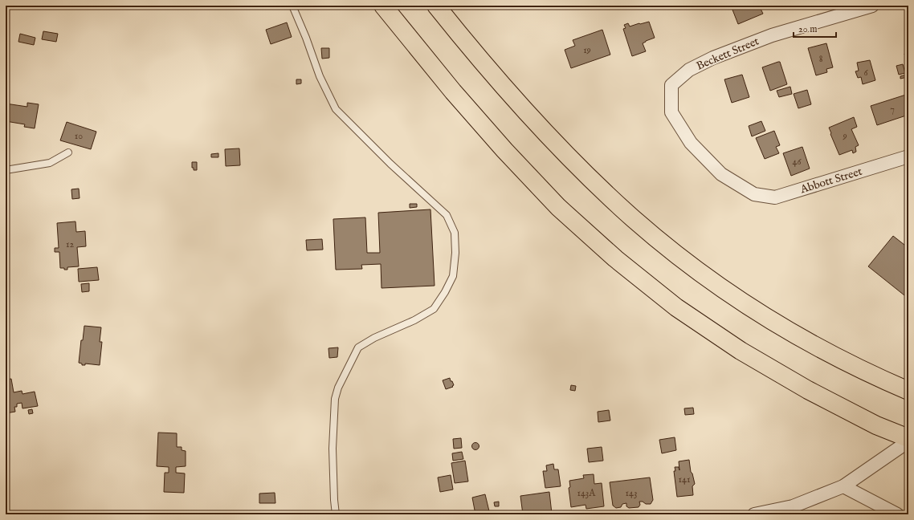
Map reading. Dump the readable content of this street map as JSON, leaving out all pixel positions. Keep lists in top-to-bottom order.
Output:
{
  "streets": {
    "street": ["Beckett Street", "Abbott Street"]
  },
  "crossings": [
    ["Beckett Street", "Abbott Street"]
  ],
  "house_numbers": [
    "19",
    "8",
    "6",
    "7",
    "10",
    "9",
    "46",
    "12",
    "141",
    "143A",
    "143"
  ],
  "scale_bar": "20 m"
}
